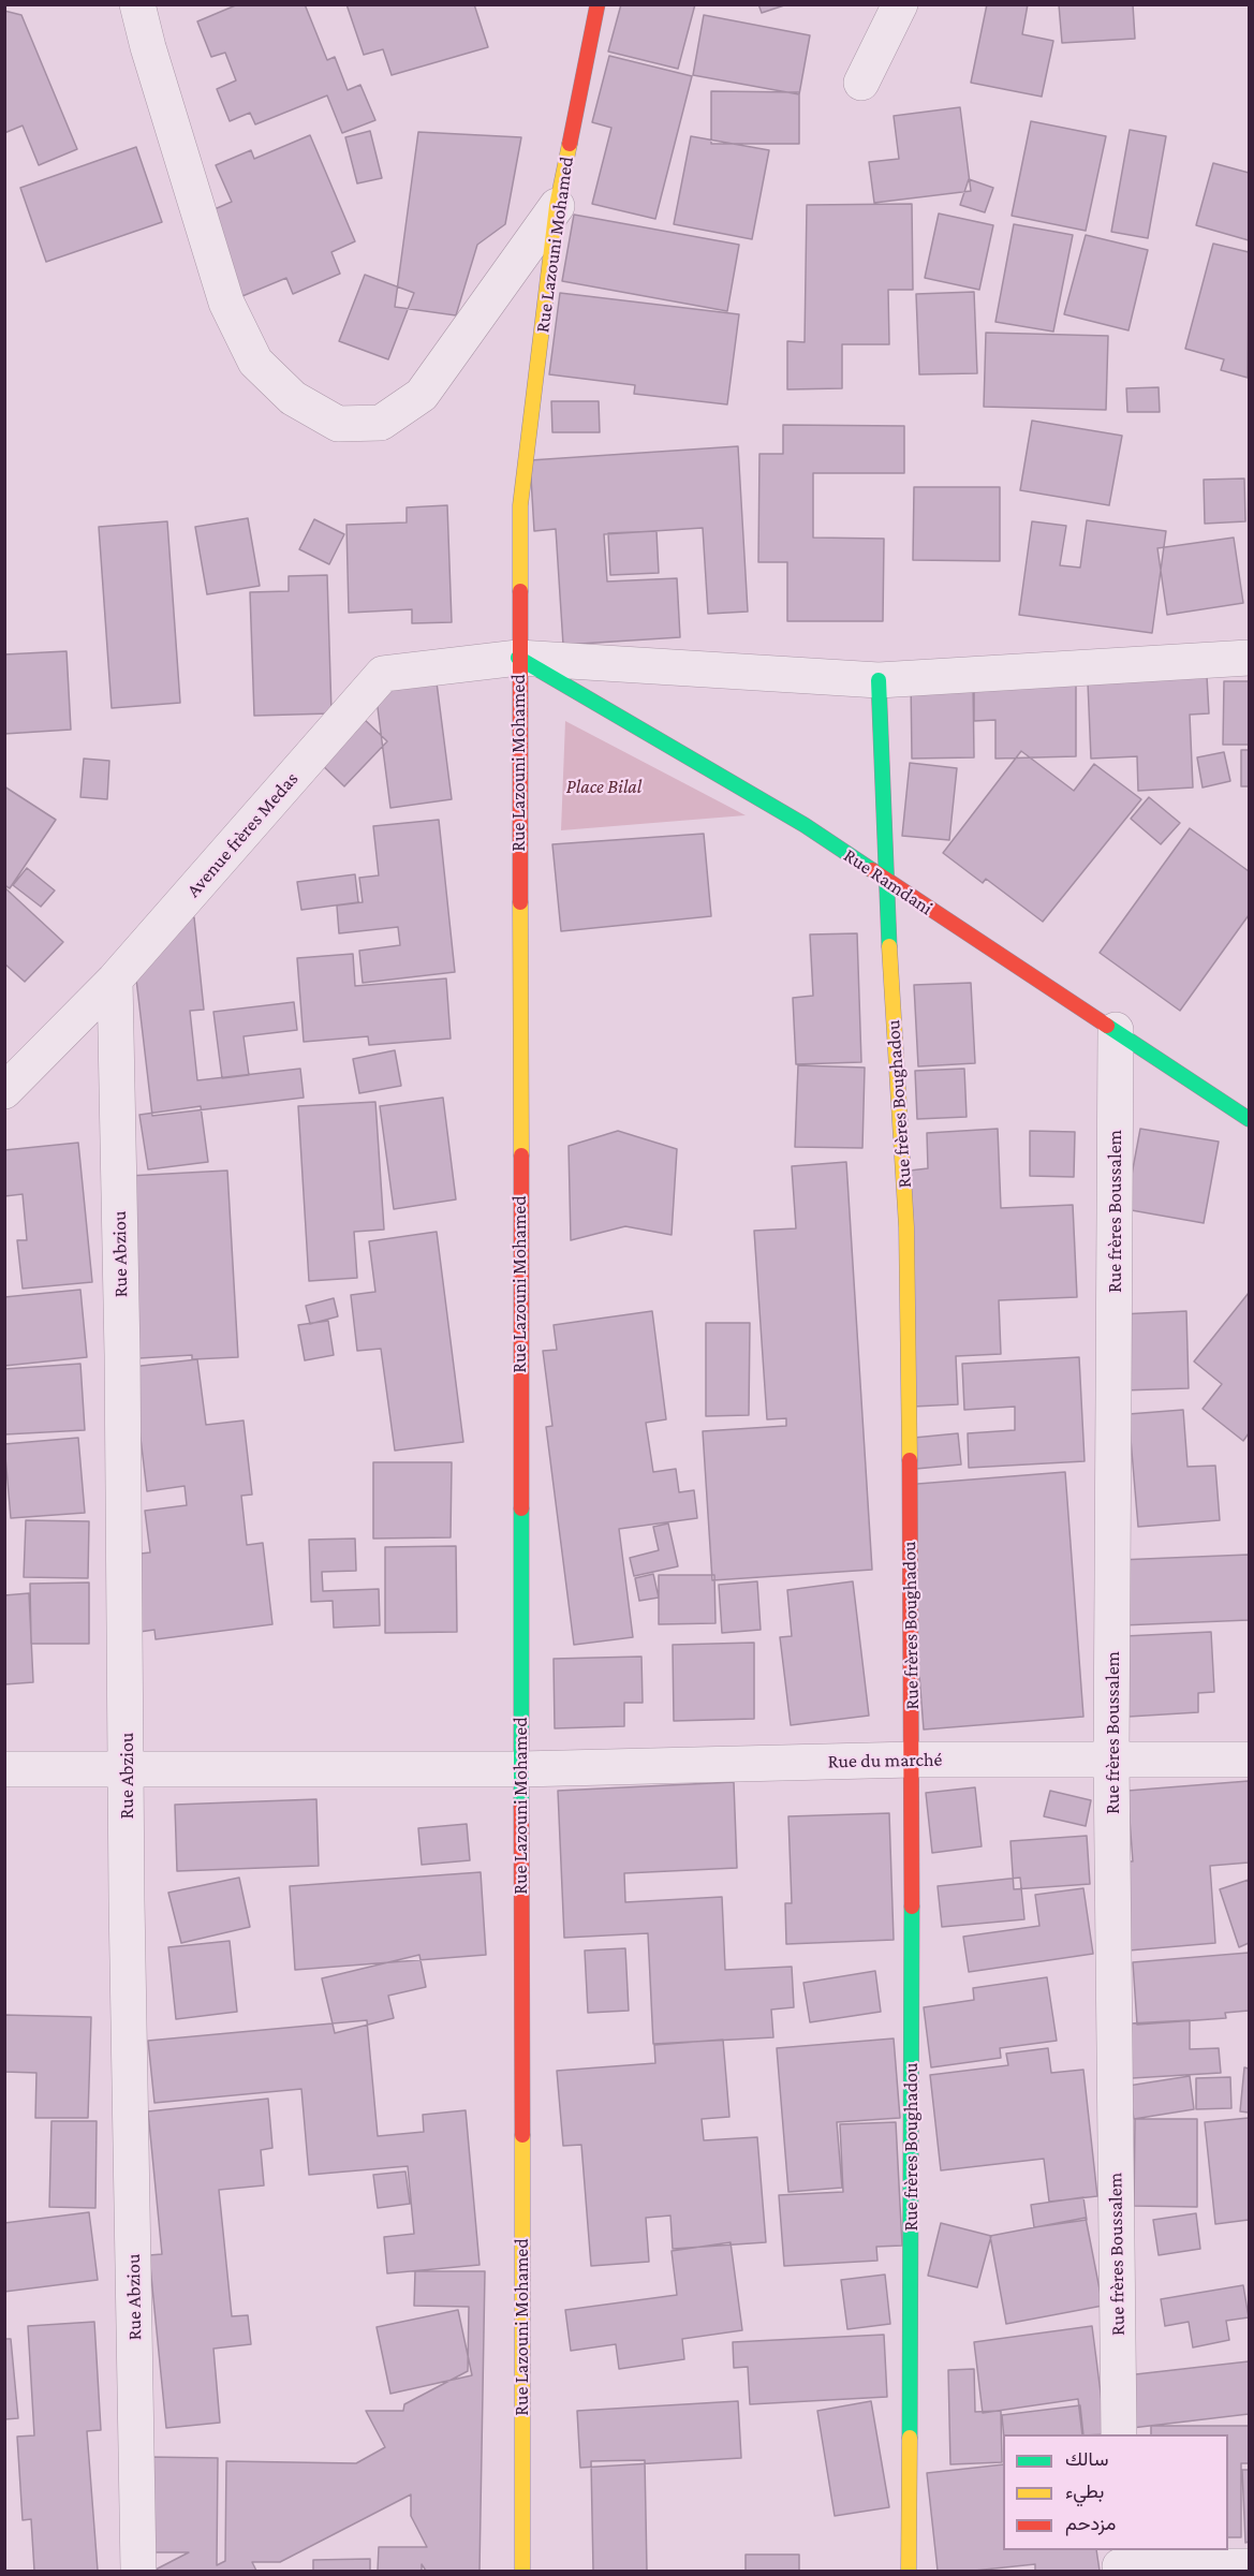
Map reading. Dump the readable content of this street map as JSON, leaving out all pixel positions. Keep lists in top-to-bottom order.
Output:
{
  "streets": {
    "main road": ["Rue Lazouni Mohamed", "Rue Ramdani", "Rue frères Boughadou"],
    "street": [
      "Avenue frères Medas",
      "Rue frères Boussalem",
      "Rue Abziou",
      "Rue du marché"
    ]
  },
  "crossings": [
    ["Rue Lazouni Mohamed", "Avenue frères Medas"],
    ["Rue Lazouni Mohamed", "Rue Ramdani"],
    ["Rue Lazouni Mohamed", "Rue du marché"],
    ["Avenue frères Medas", "Rue Ramdani"],
    ["Avenue frères Medas", "Rue frères Boughadou"],
    ["Avenue frères Medas", "Rue Abziou"],
    ["Rue Ramdani", "Rue frères Boughadou"],
    ["Rue Ramdani", "Rue frères Boussalem"],
    ["Rue frères Boughadou", "Rue du marché"],
    ["Rue frères Boussalem", "Rue du marché"],
    ["Rue Abziou", "Rue du marché"]
  ],
  "parks": ["Place Bilal"],
  "legend": ["سالك", "بطيء", "مزدحم"]
}
